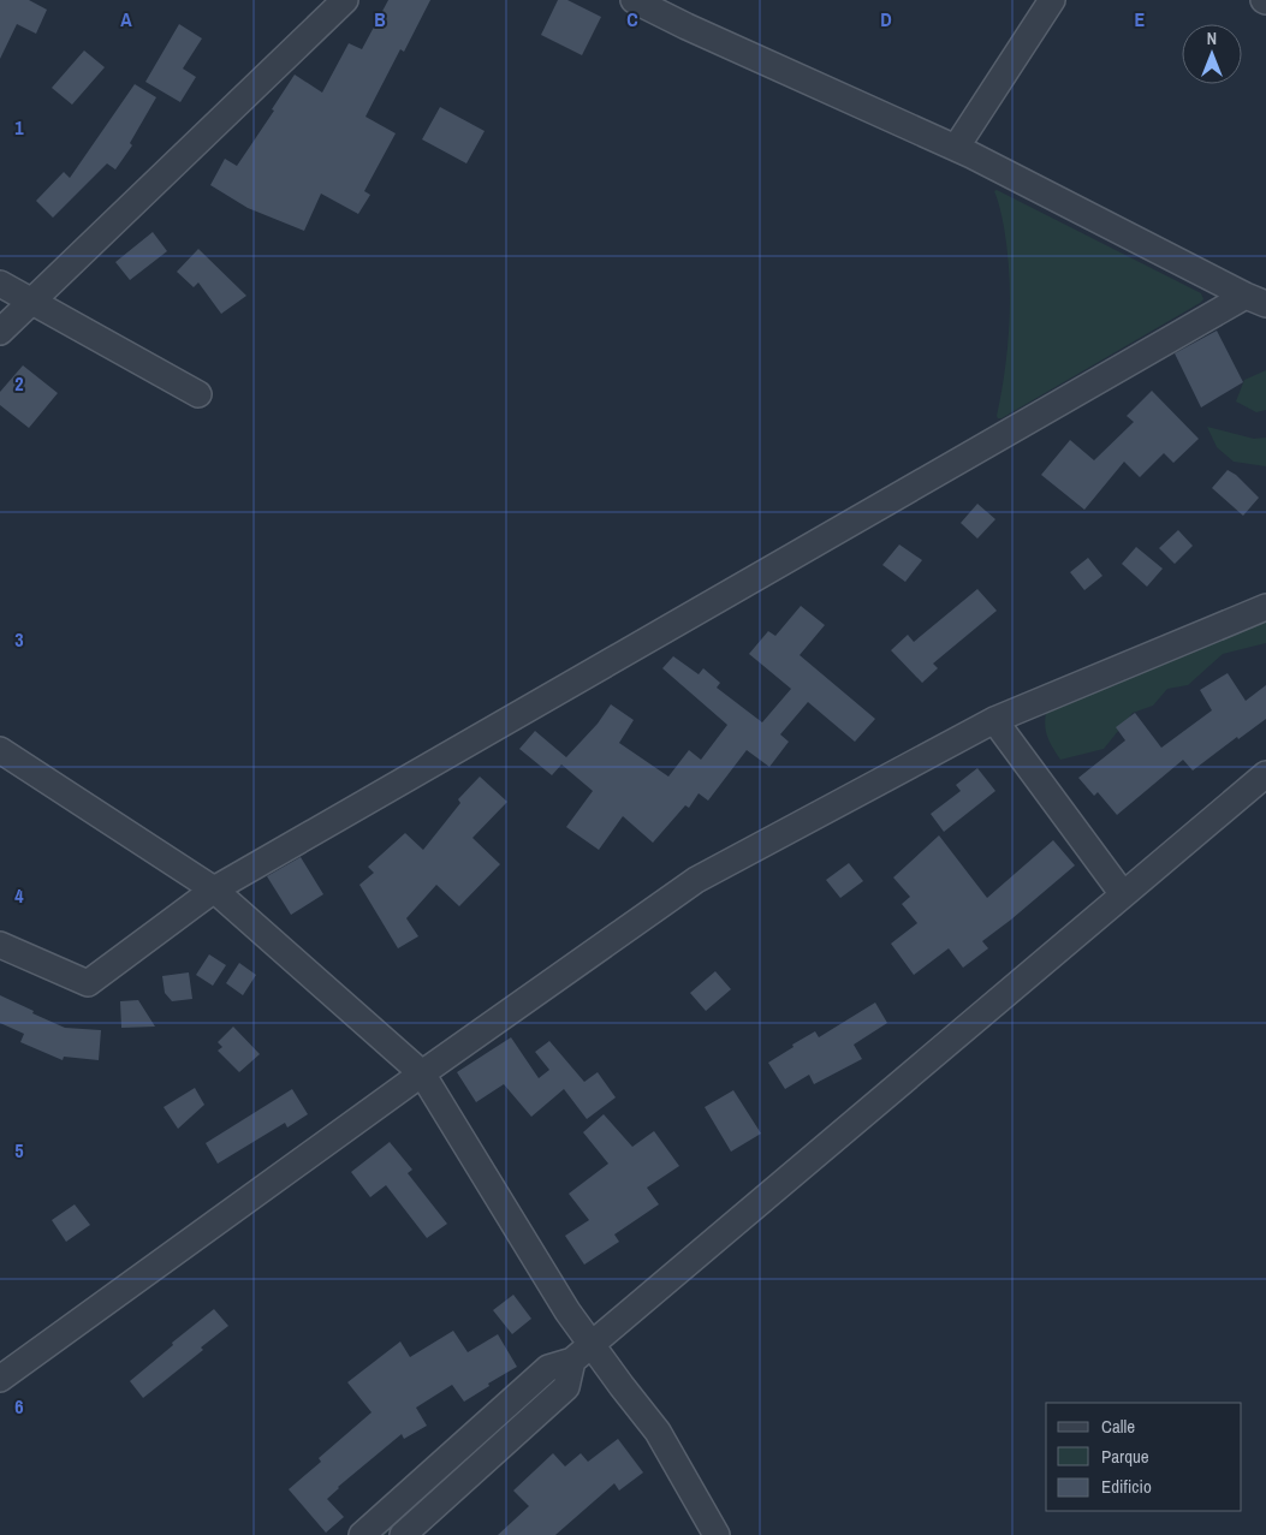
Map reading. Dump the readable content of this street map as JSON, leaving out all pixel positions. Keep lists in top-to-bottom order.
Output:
{
  "legend": ["Calle", "Parque", "Edificio"],
  "north": "top",
  "grid": {
    "columns": [
      "A",
      "B",
      "C",
      "D",
      "E"
    ],
    "rows": [
      "1",
      "2",
      "3",
      "4",
      "5",
      "6"
    ]
  }
}
